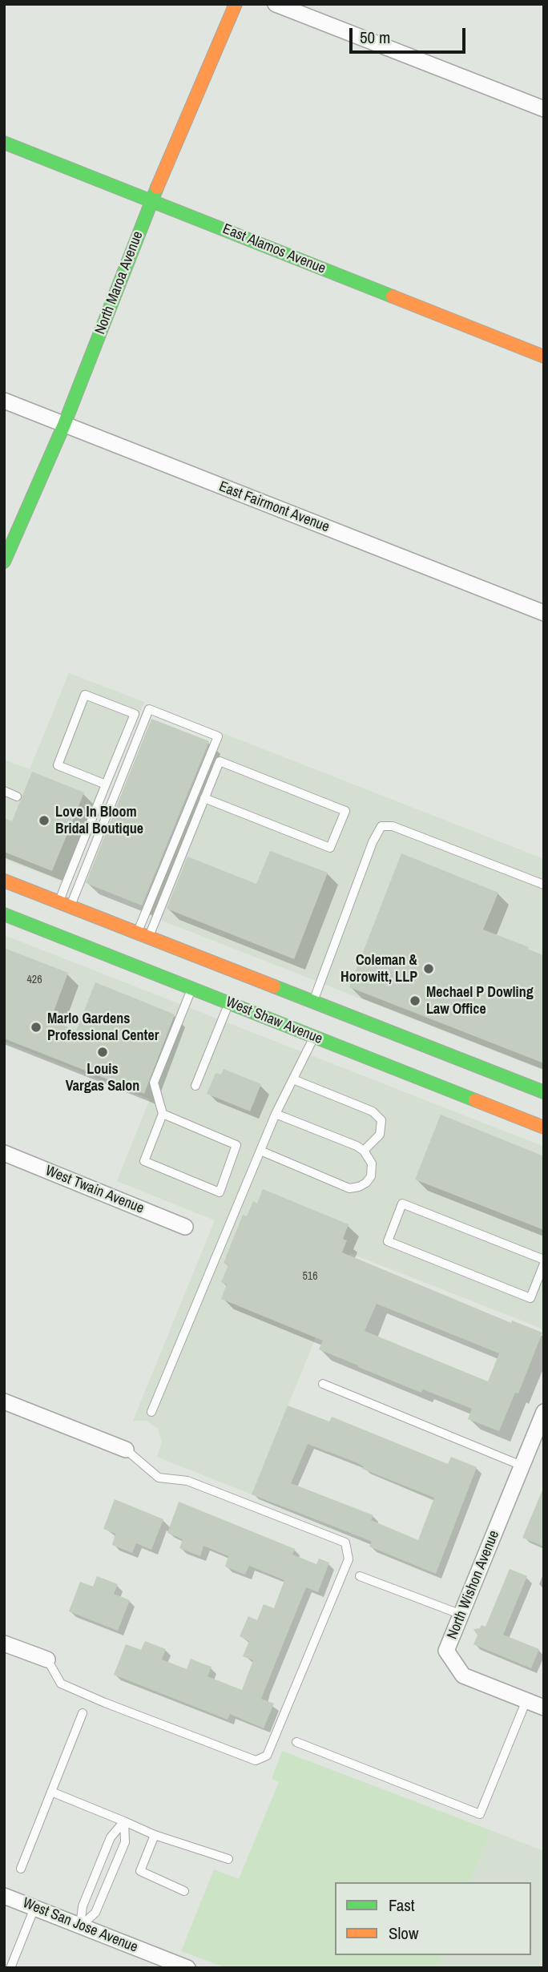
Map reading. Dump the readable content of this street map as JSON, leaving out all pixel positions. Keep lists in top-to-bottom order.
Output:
{
  "streets": {
    "main road": ["East Alamos Avenue", "North Maroa Avenue", "West Shaw Avenue"],
    "street": [
      "East Fairmont Avenue",
      "West Twain Avenue",
      "North Wishon Avenue",
      "West San Jose Avenue"
    ]
  },
  "crossings": [
    ["East Alamos Avenue", "North Maroa Avenue"],
    ["North Maroa Avenue", "East Fairmont Avenue"]
  ],
  "places": [
    "Love In Bloom Bridal Boutique",
    "Coleman & Horowitt, LLP",
    "Mechael P Dowling Law Office",
    "Marlo Gardens Professional Center",
    "Louis Vargas Salon"
  ],
  "house_numbers": ["426", "516"],
  "legend": ["Fast", "Slow"],
  "scale_bar": "50 m"
}
